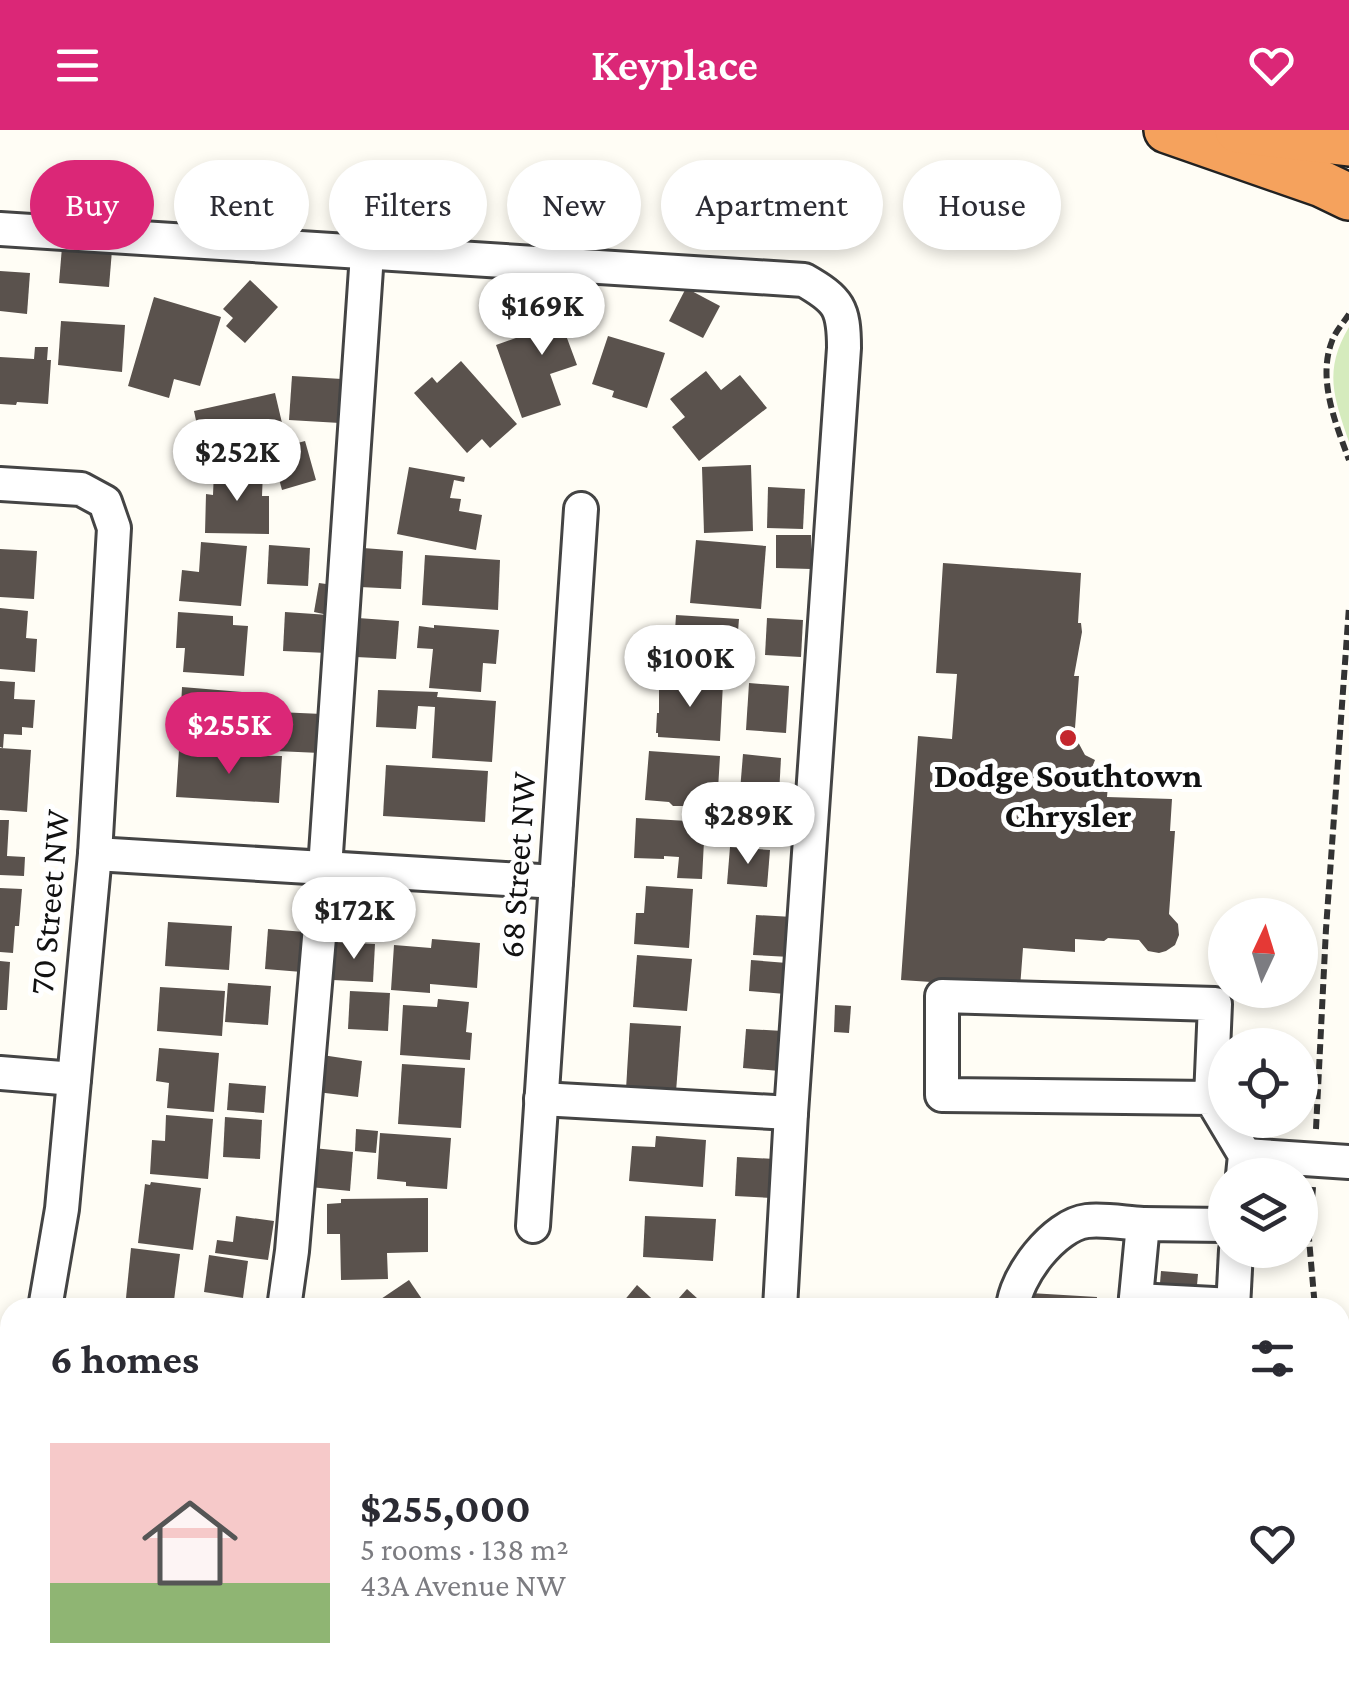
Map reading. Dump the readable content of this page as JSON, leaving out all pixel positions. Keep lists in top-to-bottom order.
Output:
{
  "streets": {
    "street": ["68 Street NW", "70 Street NW"]
  },
  "places": ["Dodge Southtown Chrysler"],
  "north": "top",
  "page": {
    "header": "Keyplace",
    "chip": [
      "Buy",
      "Rent",
      "Filters",
      "New",
      "Apartment",
      "House"
    ],
    "price": [
      "$169K",
      "$252K",
      "$100K",
      "$255K",
      "$289K",
      "$172K"
    ],
    "heading": "6 homes",
    "list": [
      {
        "name": "$255,000",
        "note": "5 rooms · 138 m² · 43A Avenue NW"
      }
    ]
  }
}
